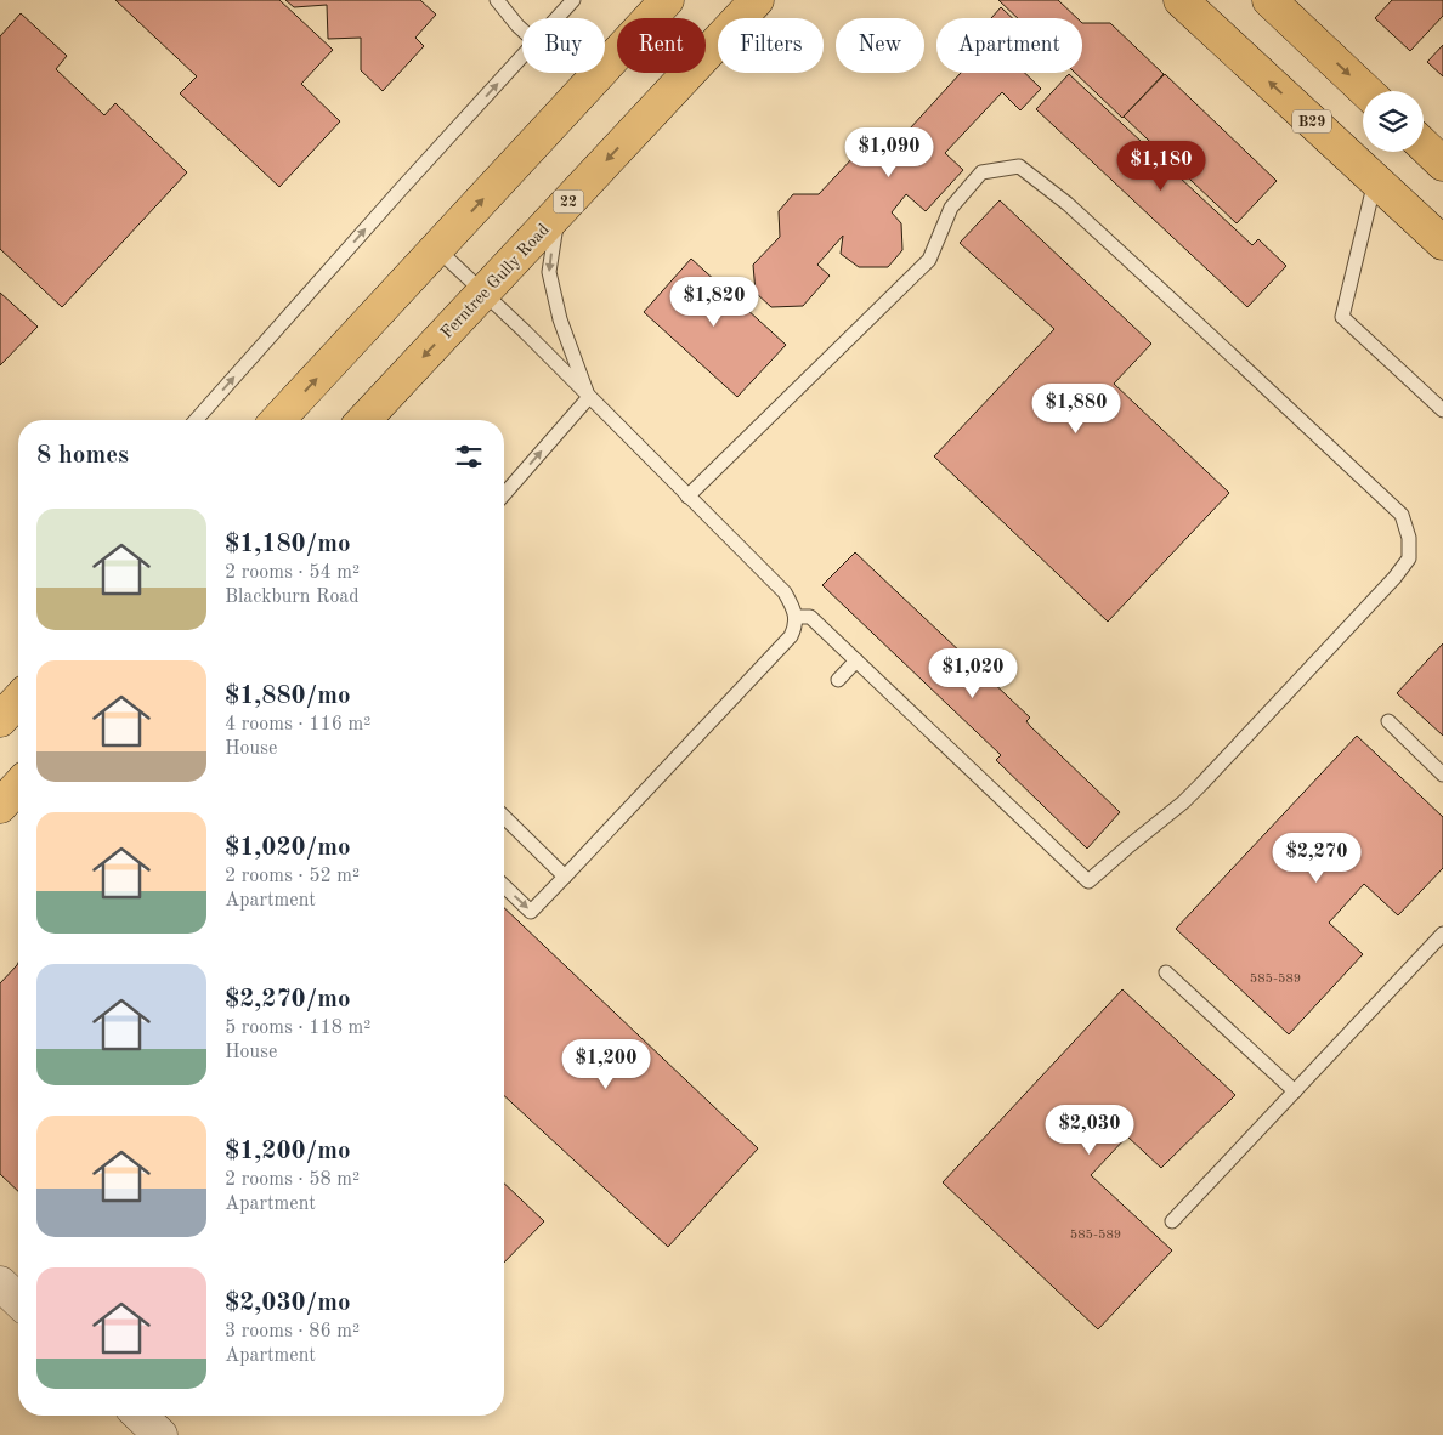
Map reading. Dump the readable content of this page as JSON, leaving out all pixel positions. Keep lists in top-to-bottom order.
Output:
{
  "streets": {
    "main road": ["B29", "22", "Ferntree Gully Road"]
  },
  "house_numbers": ["585-589", "585-589"],
  "page": {
    "chip": [
      "Buy",
      "Rent",
      "Filters",
      "New",
      "Apartment"
    ],
    "price": [
      "$1,090",
      "$1,180",
      "$1,820",
      "$1,880",
      "$1,020",
      "$2,270",
      "$1,200",
      "$2,030"
    ],
    "heading": "8 homes",
    "list": [
      {
        "name": "$1,180/mo",
        "note": "2 rooms · 54 m² · Blackburn Road"
      },
      {
        "name": "$1,880/mo",
        "note": "4 rooms · 116 m² · House"
      },
      {
        "name": "$1,020/mo",
        "note": "2 rooms · 52 m² · Apartment"
      },
      {
        "name": "$2,270/mo",
        "note": "5 rooms · 118 m² · House"
      },
      {
        "name": "$1,200/mo",
        "note": "2 rooms · 58 m² · Apartment"
      },
      {
        "name": "$2,030/mo",
        "note": "3 rooms · 86 m² · Apartment"
      }
    ]
  }
}
